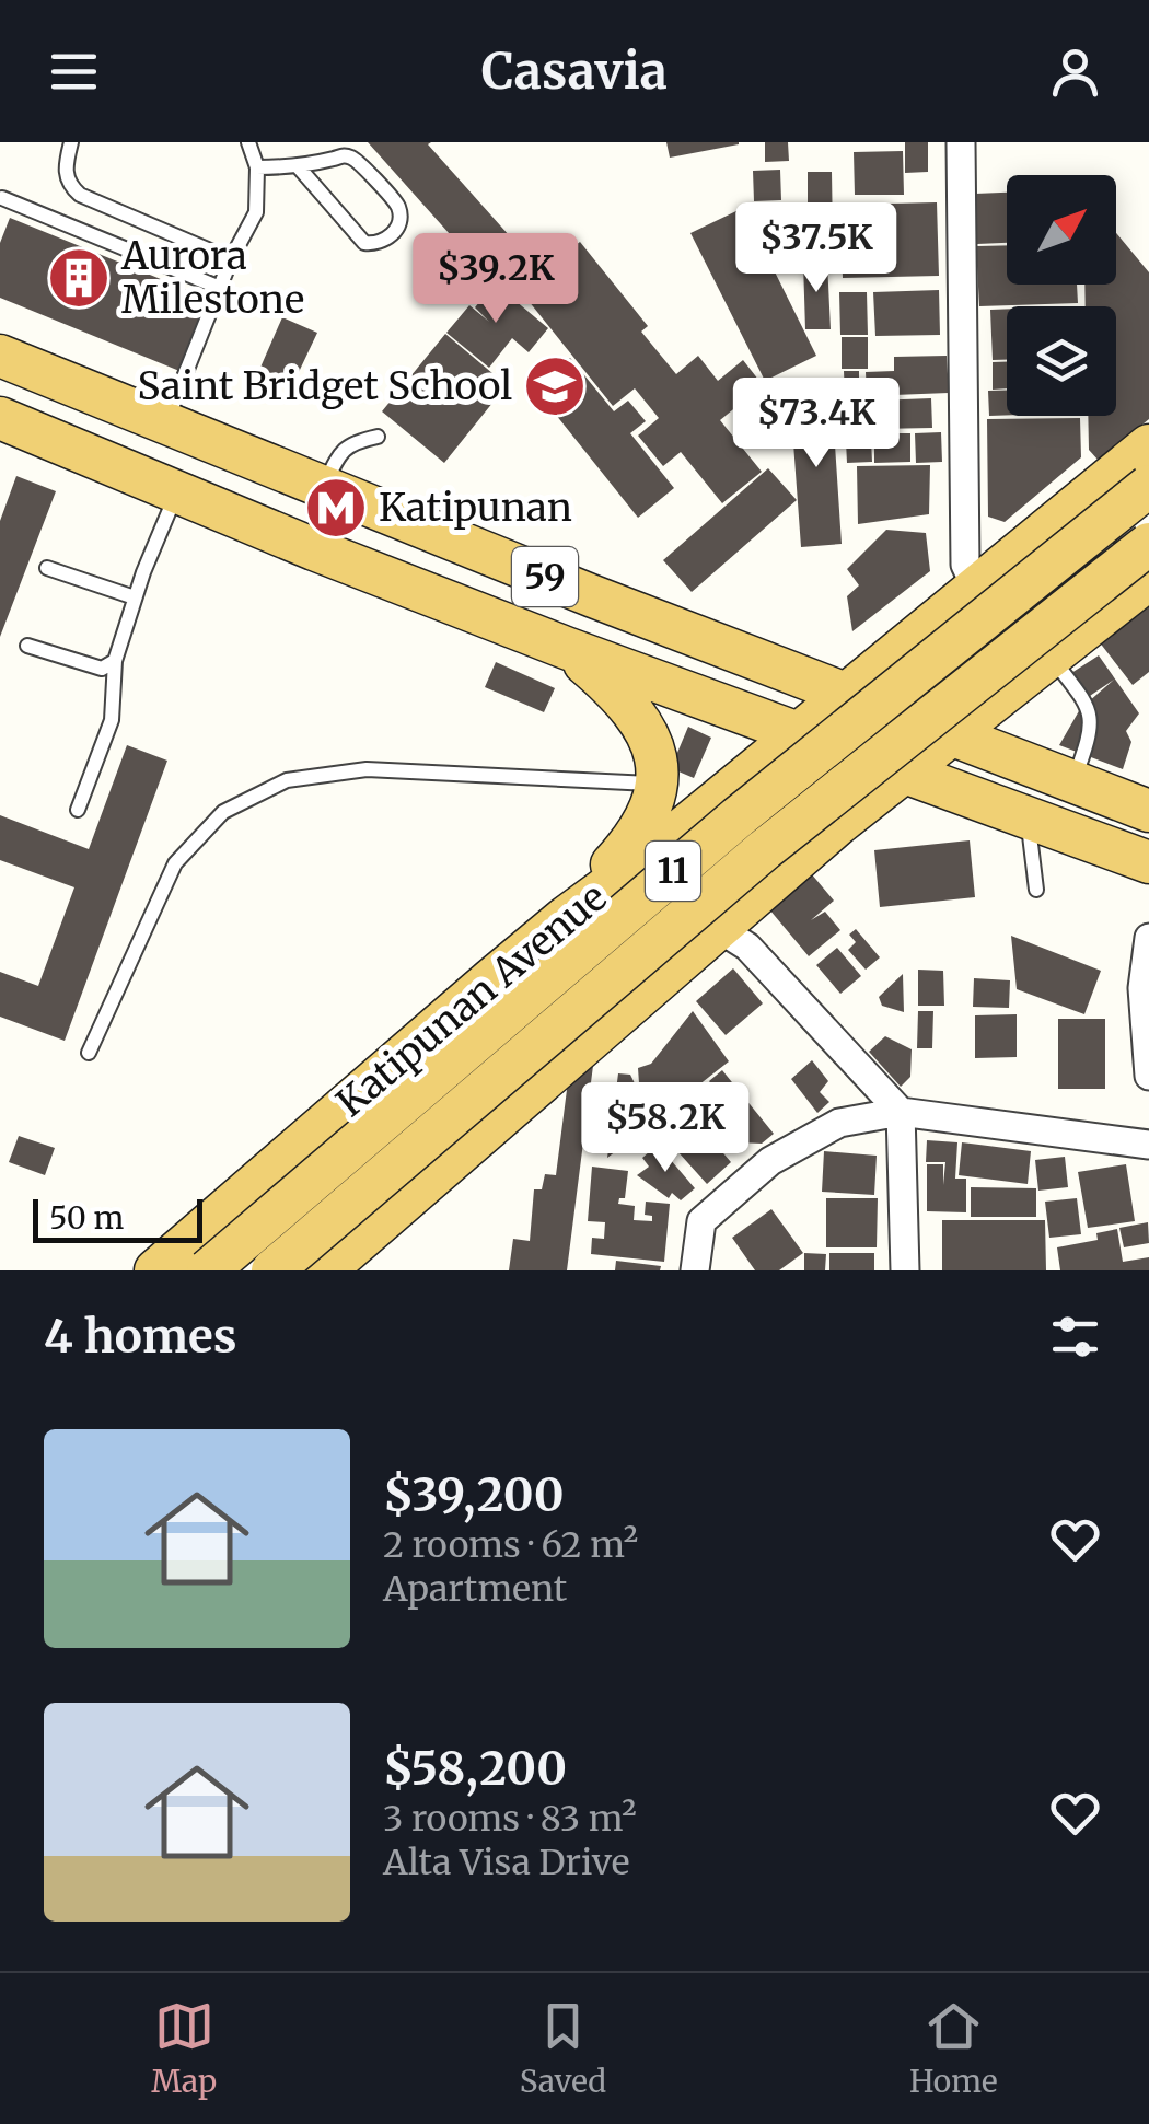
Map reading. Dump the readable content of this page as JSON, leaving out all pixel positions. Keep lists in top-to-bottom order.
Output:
{
  "streets": {
    "main road": ["59", "11", "Katipunan Avenue"]
  },
  "crossings": [
    ["59", "11"],
    ["59", "Katipunan Avenue"]
  ],
  "places": {
    "building": ["Aurora Milestone"],
    "school or university": ["Saint Bridget School"],
    "metro station": ["Katipunan"]
  },
  "scale_bar": "50 m",
  "north": "top right",
  "page": {
    "header": "Casavia",
    "price": [
      "$37.5K",
      "$39.2K",
      "$73.4K",
      "$58.2K"
    ],
    "scale": "50 m",
    "heading": "4 homes",
    "list": [
      {
        "name": "$39,200",
        "note": "2 rooms · 62 m² · Apartment"
      },
      {
        "name": "$58,200",
        "note": "3 rooms · 83 m² · Alta Visa Drive"
      }
    ],
    "tabs": ["Map", "Saved", "Home"]
  }
}
